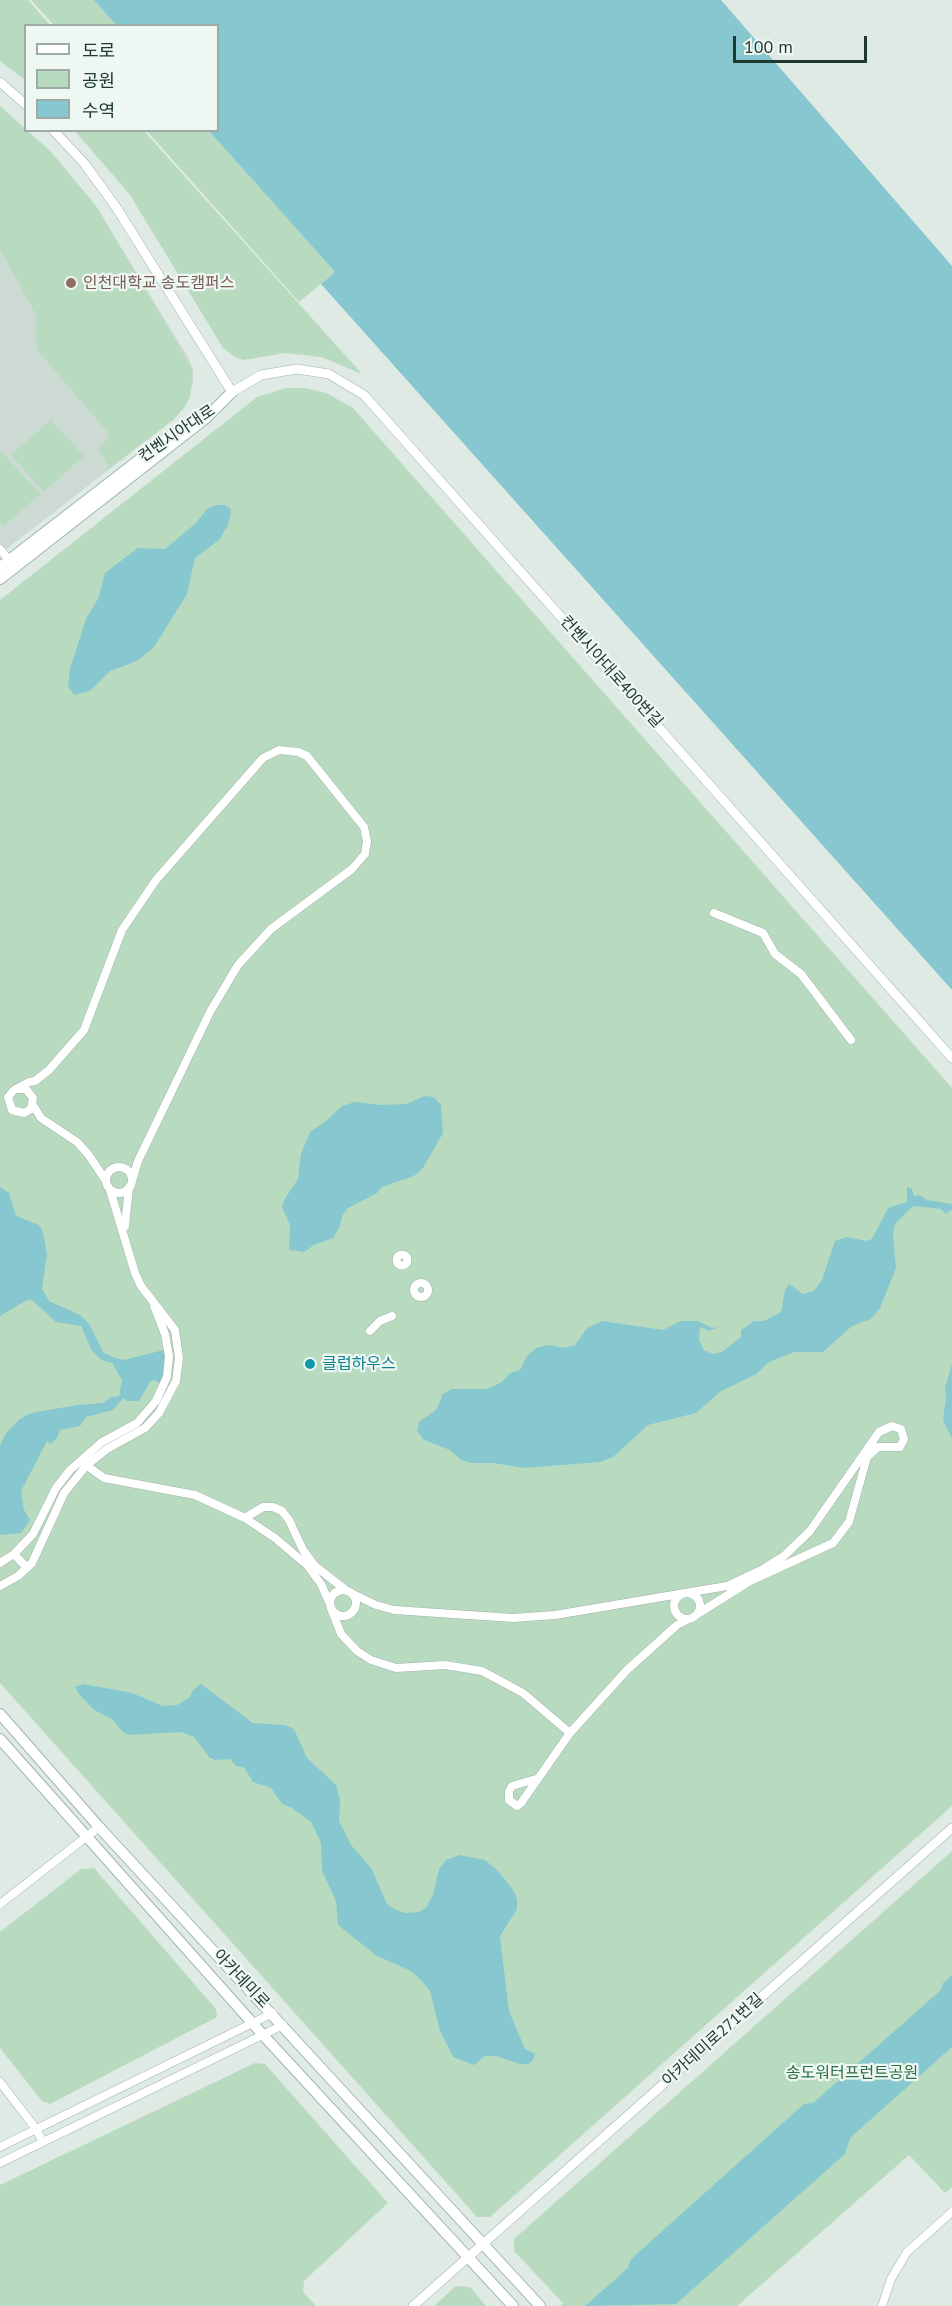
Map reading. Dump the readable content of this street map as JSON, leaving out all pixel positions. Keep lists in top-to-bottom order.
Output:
{
  "streets": {
    "main road": ["컨벤시아대로", "아카데미로"],
    "street": ["컨벤시아대로400번길", "아카데미로271번길"]
  },
  "crossings": [
    ["아카데미로", "아카데미로271번길"]
  ],
  "parks": ["송도워터프런트공원"],
  "places": ["인천대학교 송도캠퍼스", "클럽하우스"],
  "legend": ["도로", "공원", "수역"],
  "scale_bar": "100 m"
}
